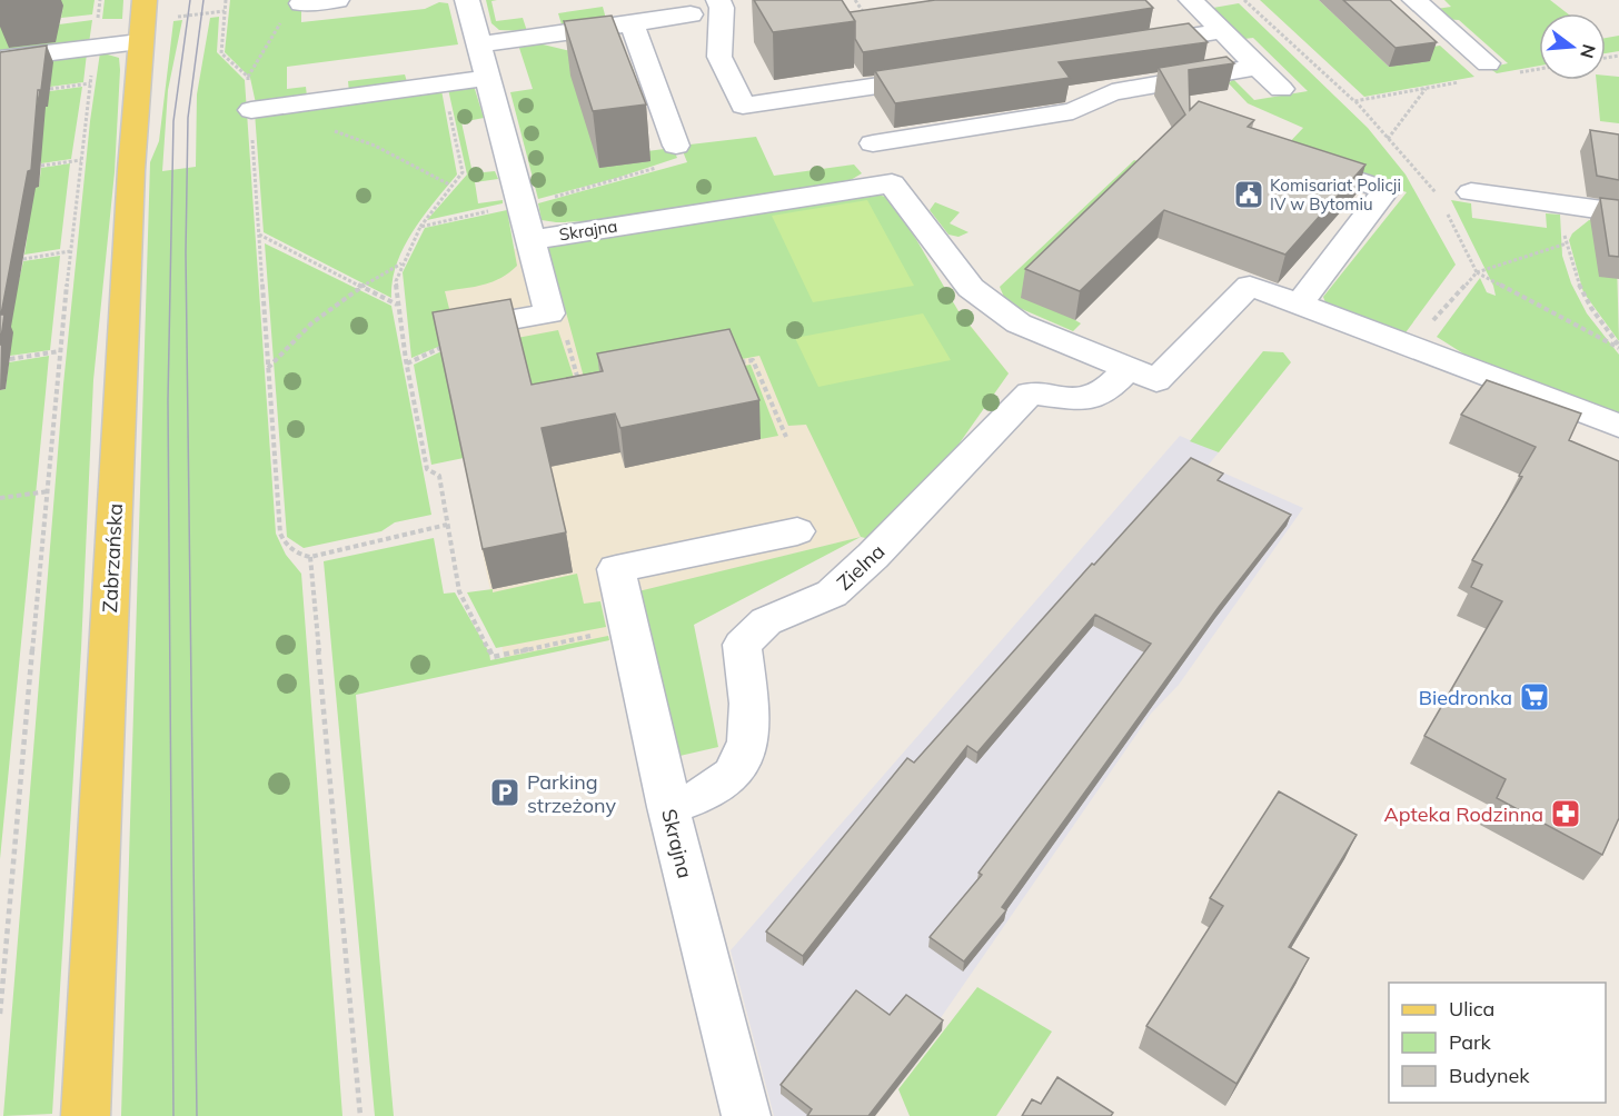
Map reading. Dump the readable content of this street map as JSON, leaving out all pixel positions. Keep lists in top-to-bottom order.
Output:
{
  "streets": {
    "main road": ["Zabrzańska"],
    "street": ["Skrajna", "Zielna"]
  },
  "crossings": [
    ["Skrajna", "Zielna"]
  ],
  "places": {
    "public building": ["Komisariat Policji IV w Bytomiu"],
    "supermarket": ["Biedronka"],
    "parking": ["Parking strzeżony"],
    "pharmacy": ["Apteka Rodzinna"]
  },
  "legend": ["Ulica", "Park", "Budynek"],
  "north": "right"
}
